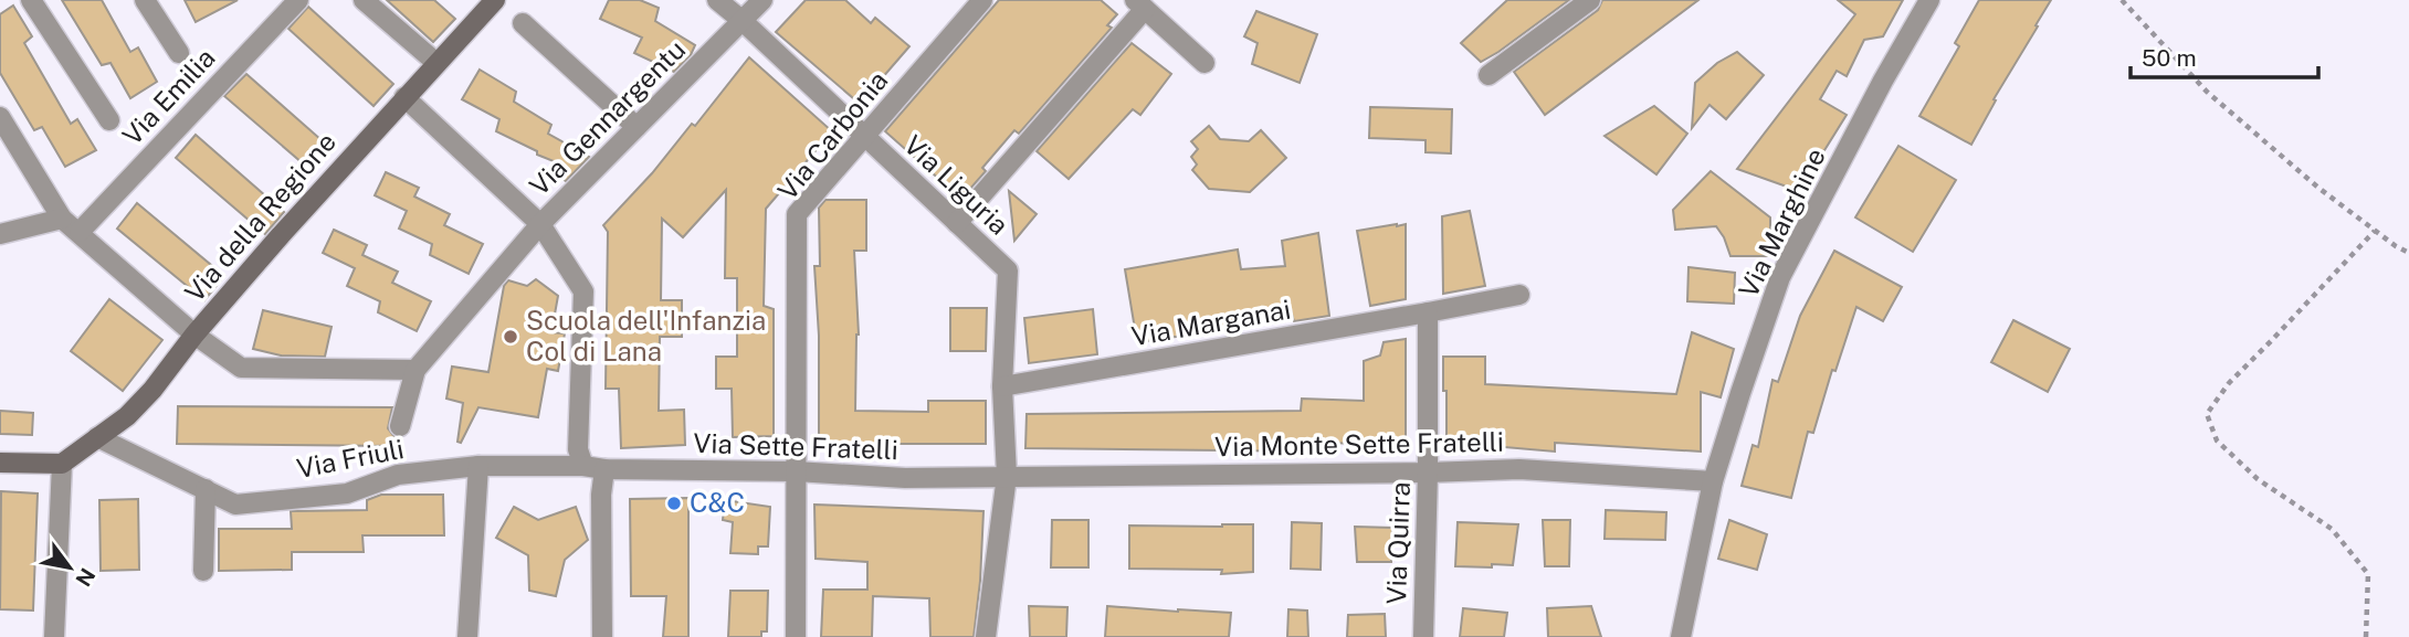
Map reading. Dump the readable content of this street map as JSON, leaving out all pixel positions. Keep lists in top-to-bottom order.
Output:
{
  "streets": {
    "street": [
      "Via Emilia",
      "Via Gennargentu",
      "Via Carbonia",
      "Via Liguria",
      "Via della Regione",
      "Via Marghine",
      "Via Marganai",
      "Via Monte Sette Fratelli",
      "Via Sette Fratelli",
      "Via Friuli",
      "Via Quirra"
    ]
  },
  "crossings": [
    ["Via Gennargentu", "Via Liguria"],
    ["Via Gennargentu", "Via Sette Fratelli"],
    ["Via Gennargentu", "Via Friuli"],
    ["Via Carbonia", "Via Liguria"],
    ["Via Carbonia", "Via Sette Fratelli"],
    ["Via Liguria", "Via Marganai"],
    ["Via Liguria", "Via Monte Sette Fratelli"],
    ["Via Liguria", "Via Sette Fratelli"],
    ["Via della Regione", "Via Friuli"],
    ["Via Marghine", "Via Monte Sette Fratelli"],
    ["Via Marganai", "Via Quirra"],
    ["Via Monte Sette Fratelli", "Via Sette Fratelli"],
    ["Via Monte Sette Fratelli", "Via Quirra"],
    ["Via Sette Fratelli", "Via Friuli"]
  ],
  "places": ["Scuola dell'Infanzia Col di Lana", "C&C"],
  "scale_bar": "50 m",
  "north": "bottom right"
}
